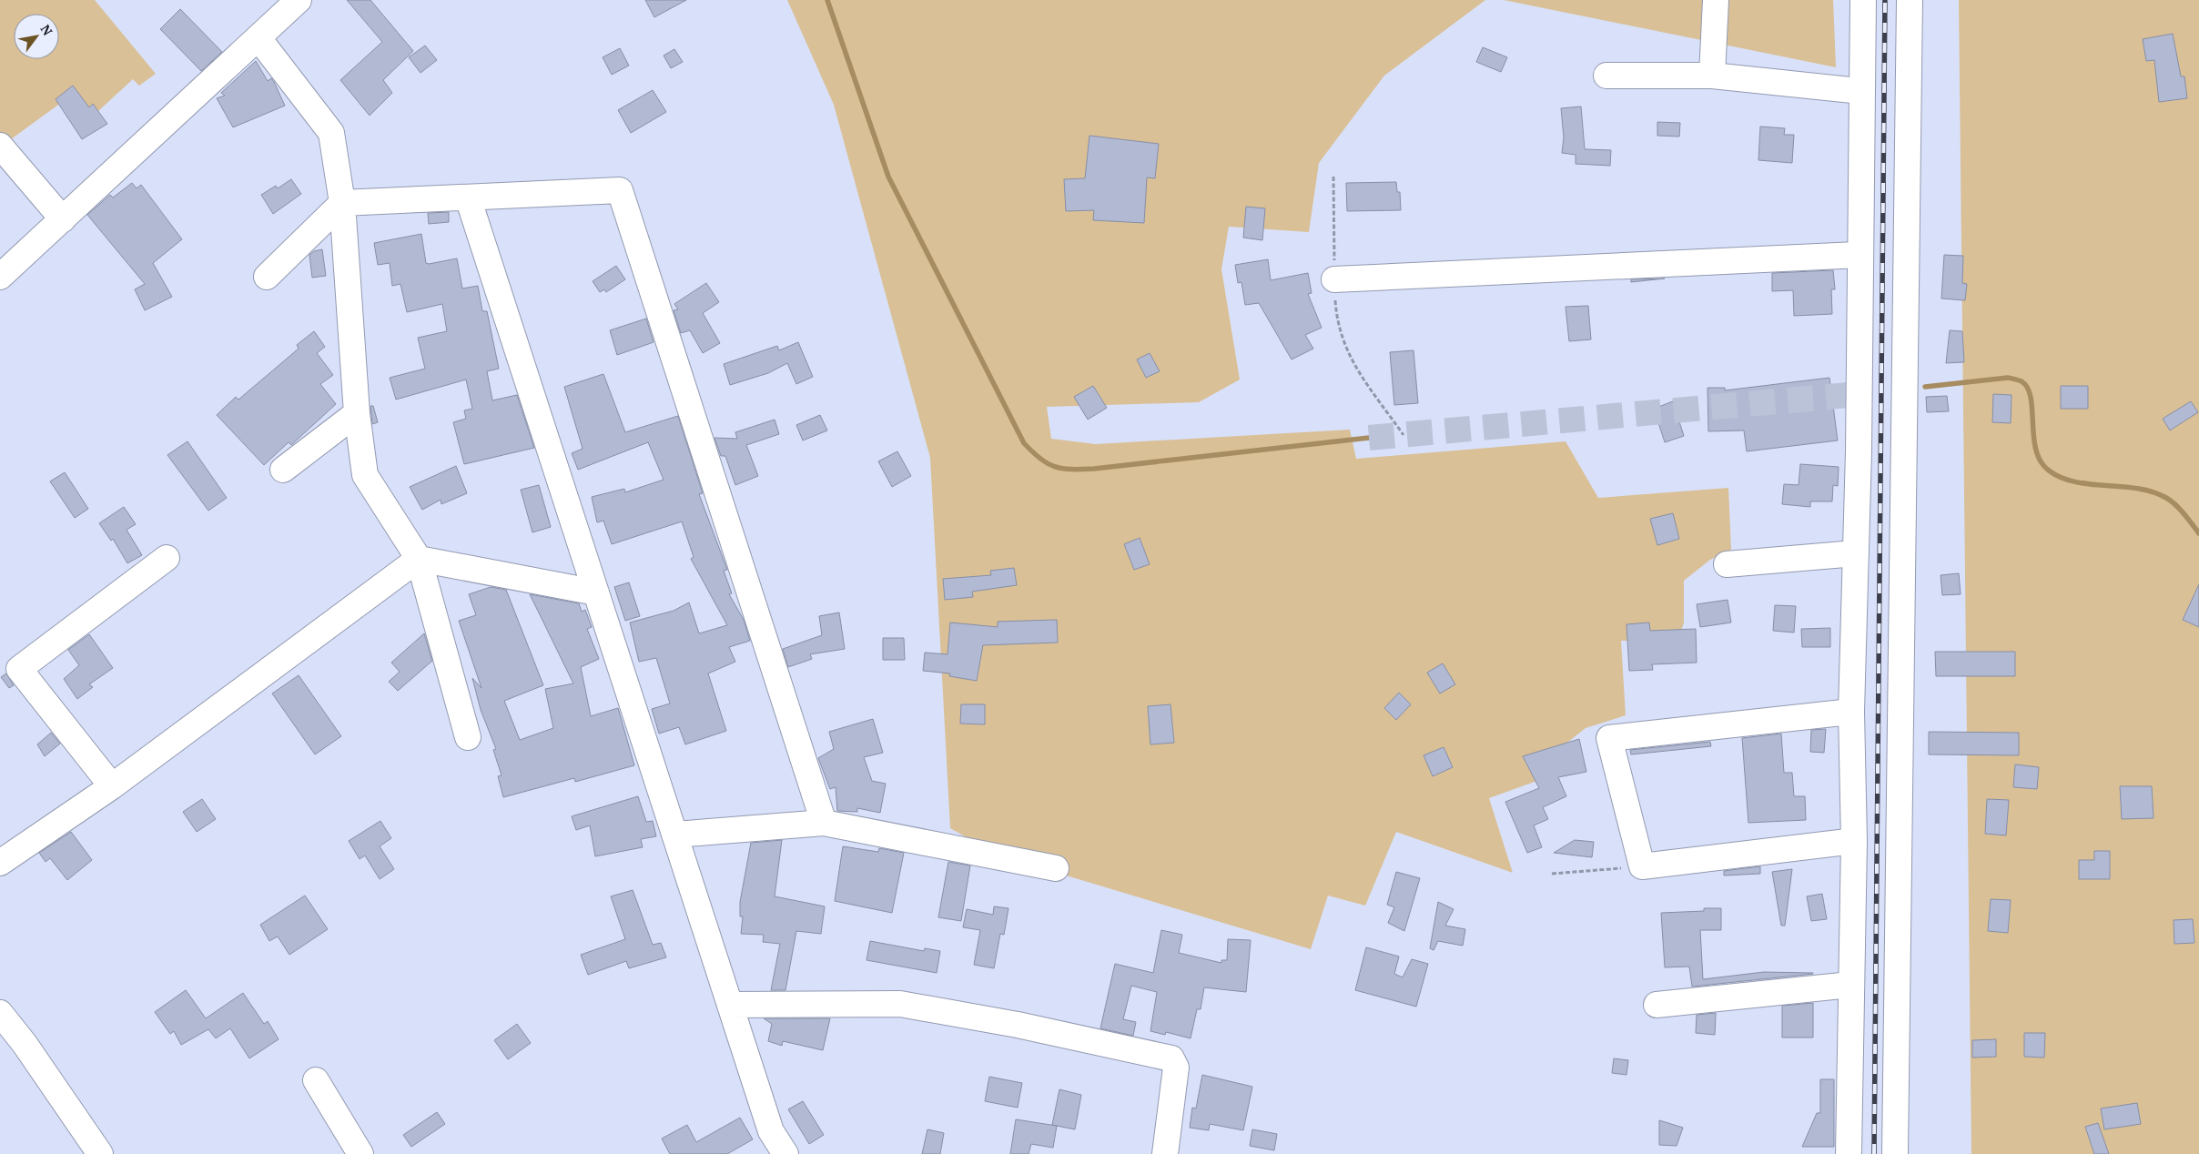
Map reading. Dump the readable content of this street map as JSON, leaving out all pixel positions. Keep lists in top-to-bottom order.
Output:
{
  "north": "top right"
}
